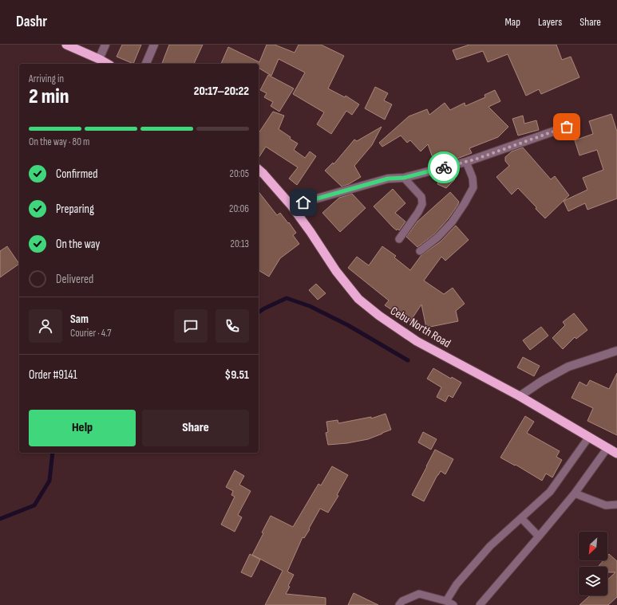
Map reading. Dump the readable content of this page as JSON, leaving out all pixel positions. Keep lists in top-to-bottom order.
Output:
{
  "streets": {
    "highway": ["Cebu North Road"]
  },
  "north": "bottom left",
  "page": {
    "header": "Dashr",
    "nav": ["Map", "Layers", "Share"],
    "heading": ["2 min", "Arriving in", "20:17–20:22"],
    "panel": [
      "Sam",
      "Courier · 4.7",
      "Order #9141",
      "$9.51"
    ],
    "bar": "On the way · 80 m",
    "list": [
      ["Confirmed", "20:05"],
      ["Preparing", "20:06"],
      ["On the way", "20:13"],
      "Delivered"
    ],
    "buttons": ["Help", "Share"]
  }
}
